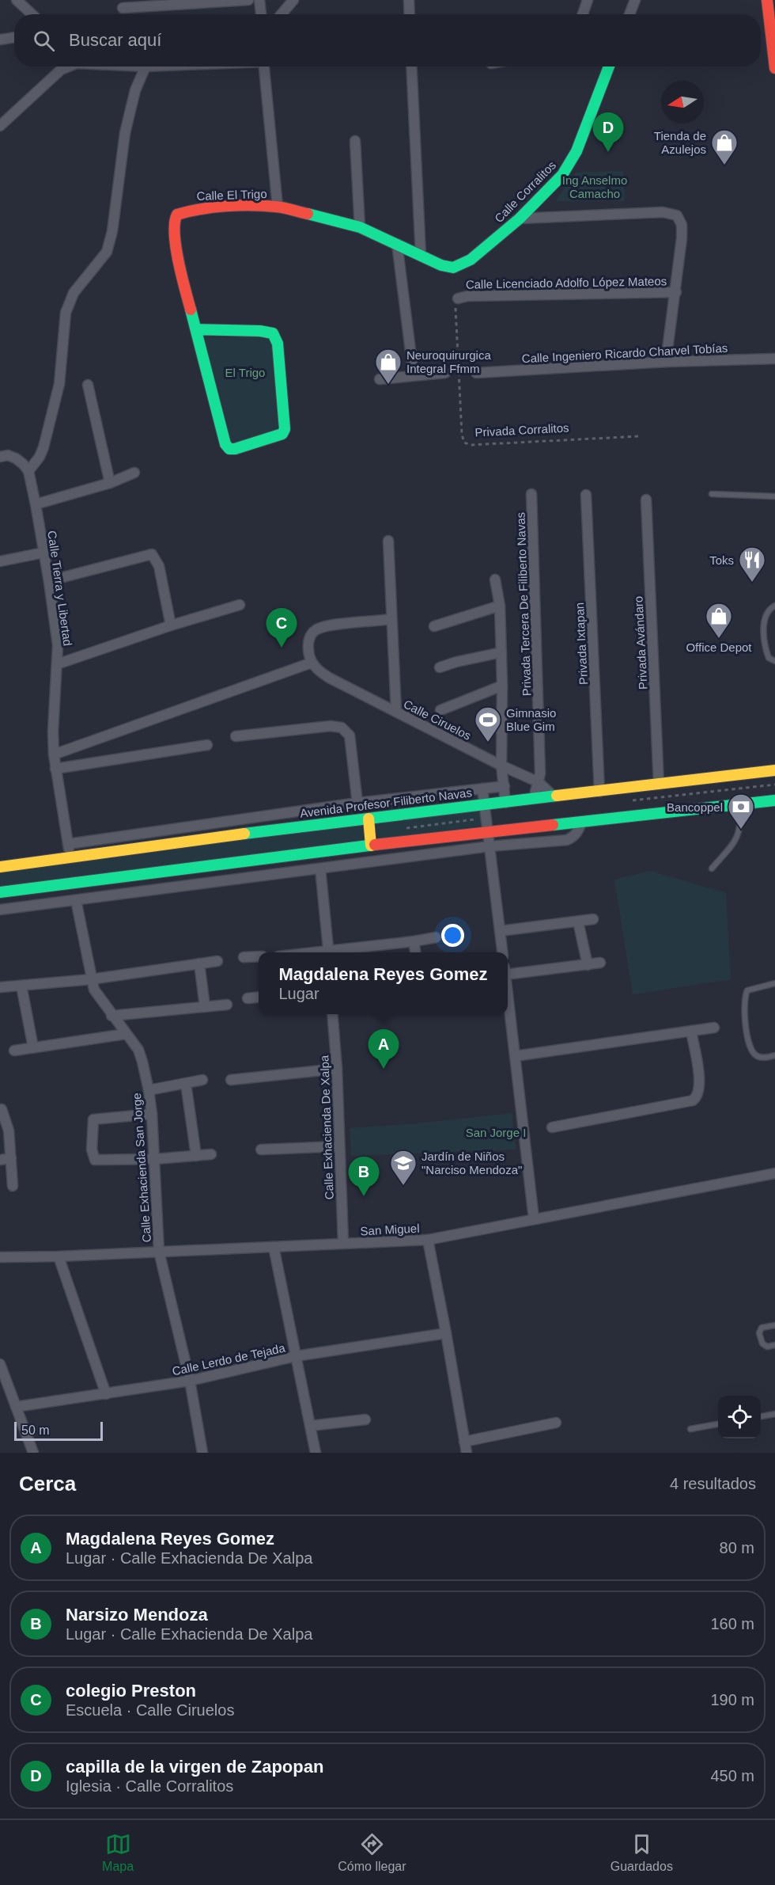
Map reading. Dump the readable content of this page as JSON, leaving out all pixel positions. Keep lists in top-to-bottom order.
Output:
{
  "streets": {
    "main road": ["Calle Corralitos", "Calle El Trigo", "Avenida Profesor Filiberto Navas"],
    "street": [
      "Calle Licenciado Adolfo López Mateos",
      "Calle Ingeniero Ricardo Charvel Tobías",
      "Calle Tierra y Libertad",
      "Privada Tercera De Filiberto Navas",
      "Privada Avándaro",
      "Privada Ixtapan",
      "Calle Ciruelos",
      "Calle Exhacienda De Xalpa",
      "Calle Exhacienda San Jorge",
      "San Miguel",
      "Calle Lerdo de Tejada"
    ],
    "path": ["Privada Corralitos"]
  },
  "crossings": [
    ["Calle Corralitos", "Calle El Trigo"],
    ["Calle Licenciado Adolfo López Mateos", "Privada Corralitos"],
    ["Calle Tierra y Libertad", "Avenida Profesor Filiberto Navas"],
    ["Privada Tercera De Filiberto Navas", "Calle Ciruelos"],
    ["Privada Tercera De Filiberto Navas", "Avenida Profesor Filiberto Navas"],
    ["Privada Avándaro", "Avenida Profesor Filiberto Navas"],
    ["Privada Ixtapan", "Avenida Profesor Filiberto Navas"],
    ["Calle Ciruelos", "Avenida Profesor Filiberto Navas"],
    ["Calle Exhacienda De Xalpa", "San Miguel"],
    ["Calle Exhacienda San Jorge", "San Miguel"],
    ["Calle Exhacienda San Jorge", "Calle Lerdo de Tejada"]
  ],
  "parks": ["Ing Anselmo Camacho", "El Trigo", "San Jorge I"],
  "places": {
    "shop": ["Tienda de Azulejos", "Neuroquirurgica Integral Ffmm", "Office Depot"],
    "restaurant": ["Toks"],
    "sports": ["Gimnasio Blue Gim"],
    "bank": ["Bancoppel"],
    "school or university": ["Jardín de Niños \"Narciso Mendoza\""]
  },
  "scale_bar": "50 m",
  "north": "left",
  "page": {
    "search": "Buscar aquí",
    "pins": [
      "D",
      "C",
      "A",
      "B"
    ],
    "popup": ["Magdalena Reyes Gomez", "Lugar"],
    "scale": "50 m",
    "heading": ["Cerca", "4 resultados"],
    "list": [
      {
        "mark": "A",
        "name": "Magdalena Reyes Gomez",
        "note": "Lugar · Calle Exhacienda De Xalpa",
        "value": "80 m"
      },
      {
        "mark": "B",
        "name": "Narsizo Mendoza",
        "note": "Lugar · Calle Exhacienda De Xalpa",
        "value": "160 m"
      },
      {
        "mark": "C",
        "name": "colegio Preston",
        "note": "Escuela · Calle Ciruelos",
        "value": "190 m"
      },
      {
        "mark": "D",
        "name": "capilla de la virgen de Zapopan",
        "note": "Iglesia · Calle Corralitos",
        "value": "450 m"
      }
    ],
    "nav": ["Mapa", "Cómo llegar", "Guardados"]
  }
}
